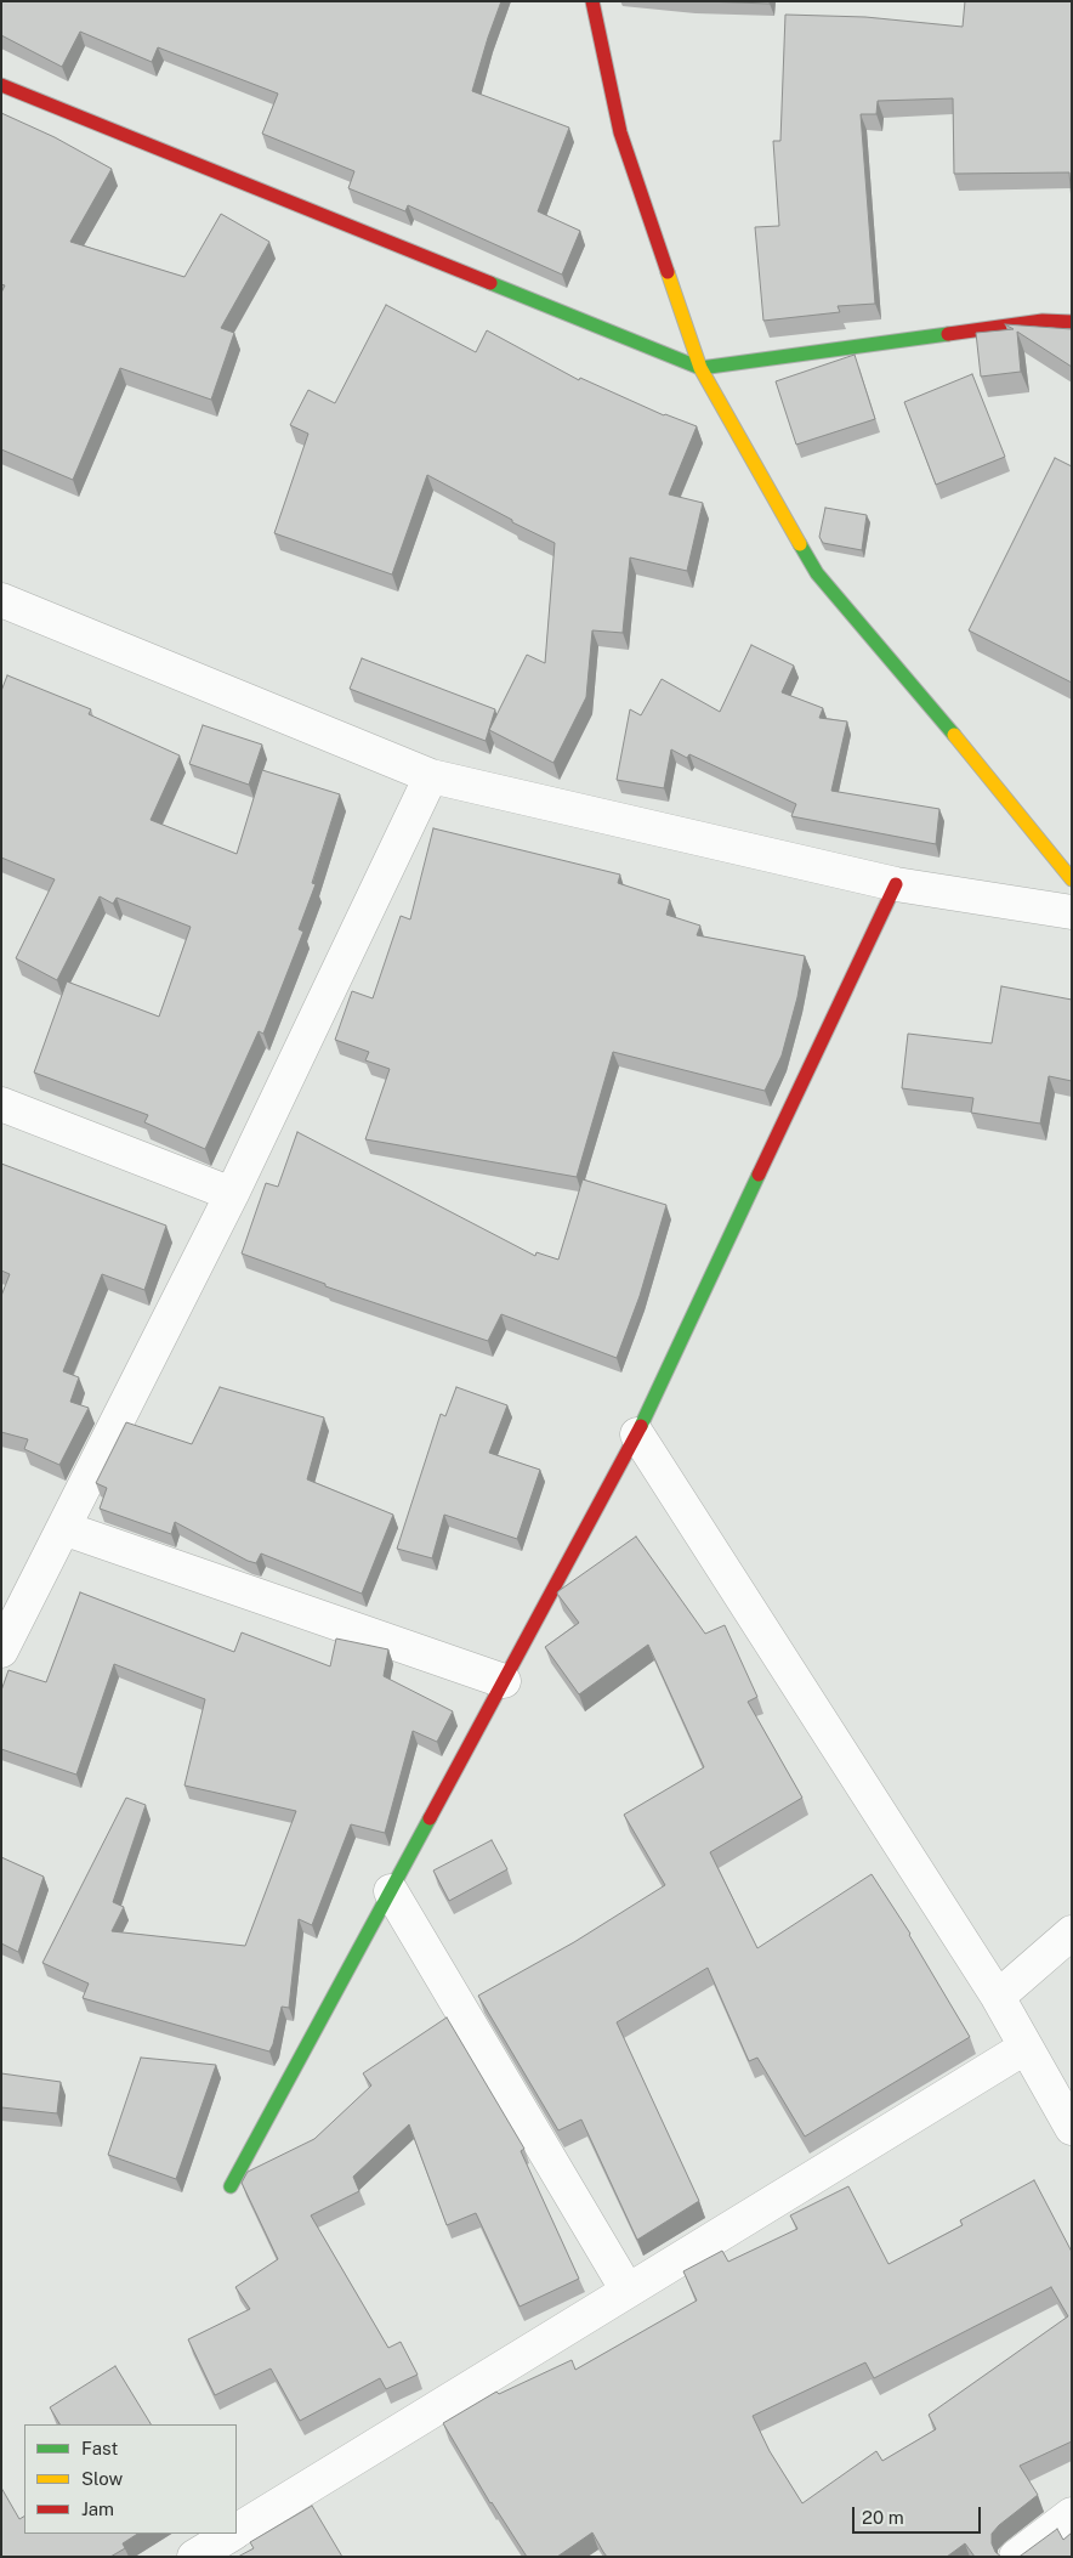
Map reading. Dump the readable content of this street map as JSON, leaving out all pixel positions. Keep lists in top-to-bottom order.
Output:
{
  "legend": ["Fast", "Slow", "Jam"],
  "scale_bar": "20 m"
}
